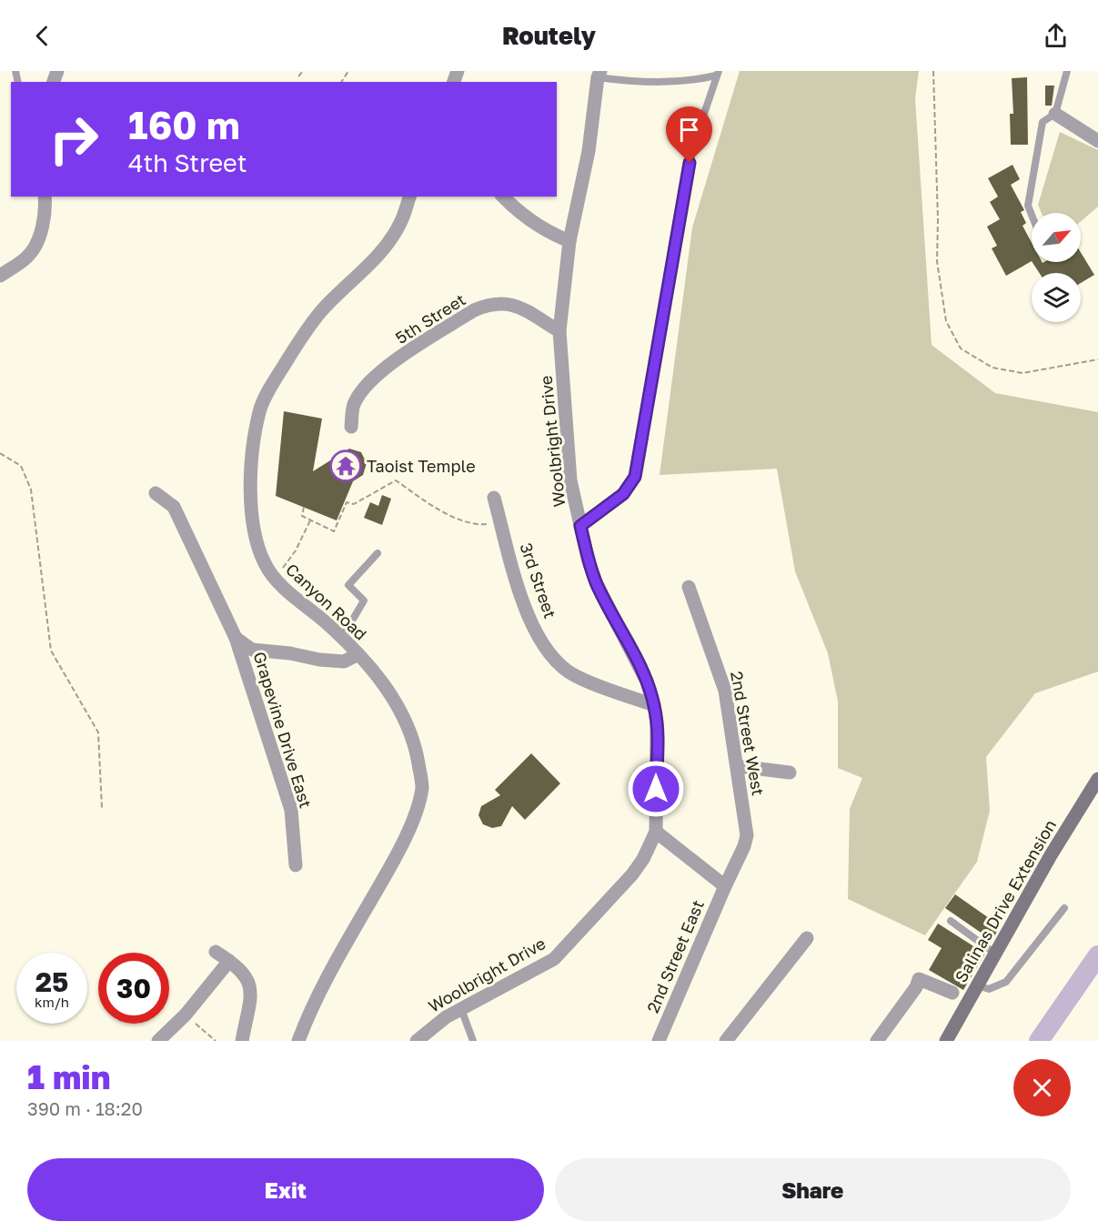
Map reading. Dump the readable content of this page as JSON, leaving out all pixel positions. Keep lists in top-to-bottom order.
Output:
{
  "streets": {
    "street": [
      "5th Street",
      "Woolbright Drive",
      "3rd Street",
      "Canyon Road",
      "Grapevine Drive East",
      "2nd Street West",
      "Salinas Drive Extension",
      "2nd Street East"
    ]
  },
  "crossings": [
    ["5th Street", "Woolbright Drive"],
    ["Woolbright Drive", "3rd Street"],
    ["2nd Street West", "2nd Street East"]
  ],
  "places": {
    "temple": ["Taoist Temple"]
  },
  "north": "top right",
  "page": {
    "header": "Routely",
    "turn": ["160 m", "4th Street"],
    "speed": "25 km/h",
    "limit": "30",
    "heading": ["1 min", "390 m · 18:20"],
    "buttons": ["Exit", "Share"]
  }
}
